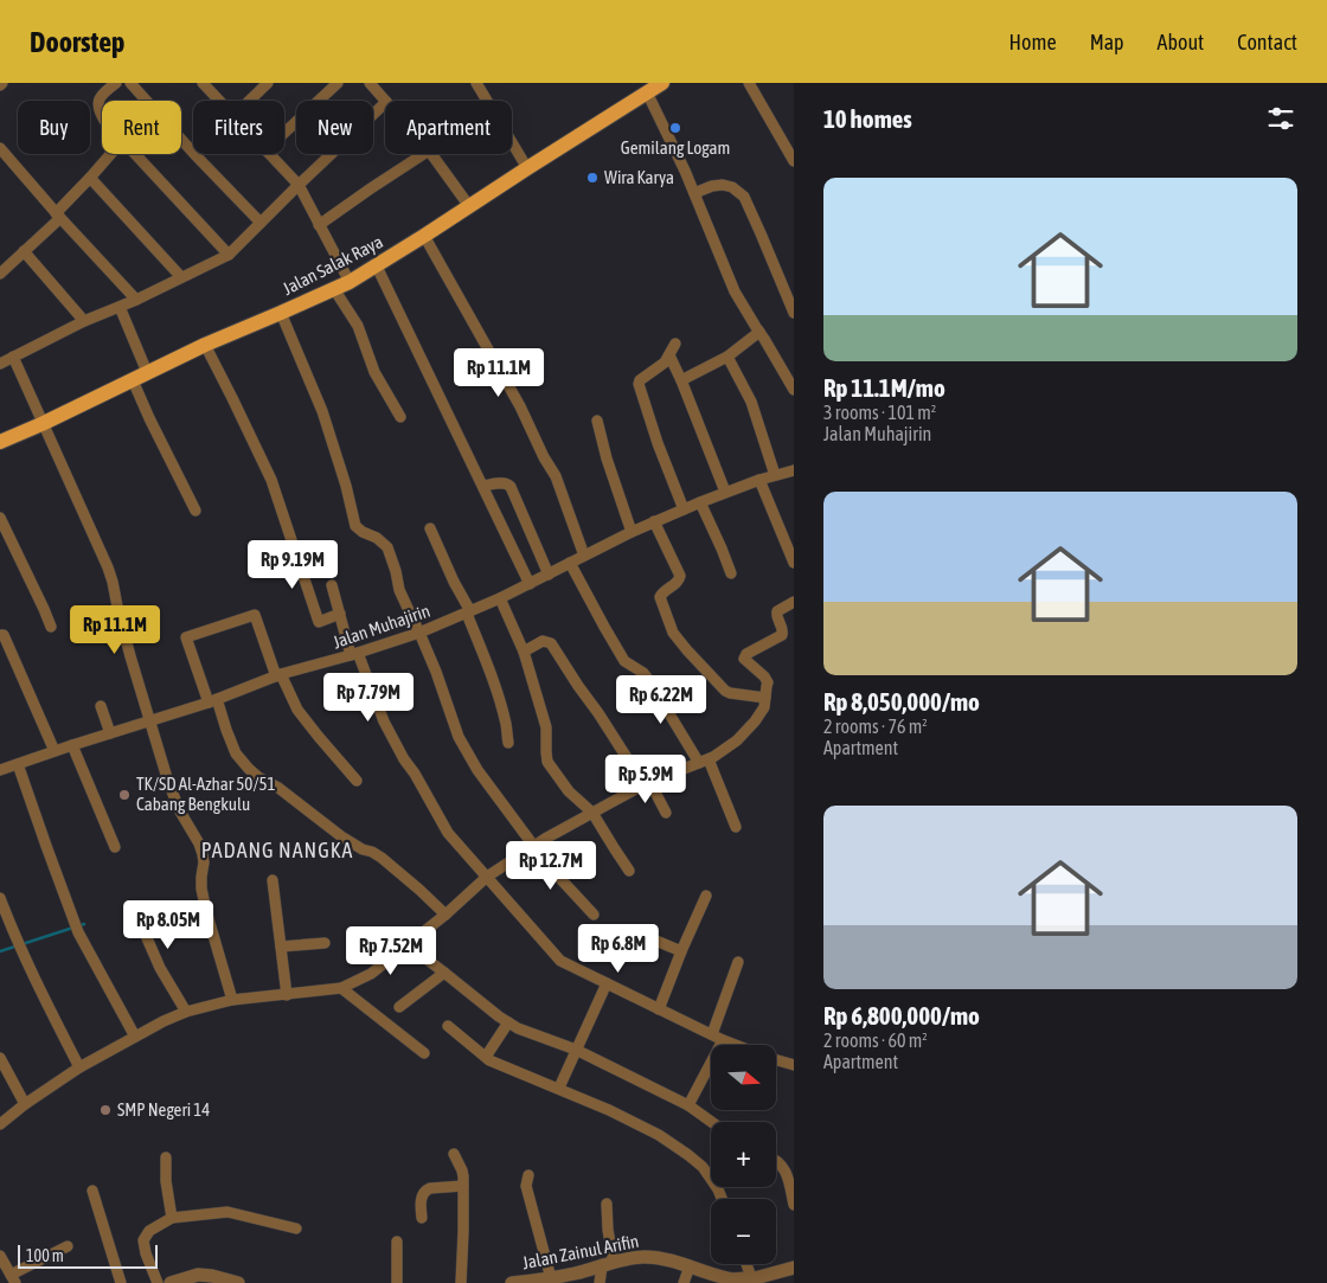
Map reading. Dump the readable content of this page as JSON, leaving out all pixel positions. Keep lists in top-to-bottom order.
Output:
{
  "streets": {
    "main road": ["Jalan Salak Raya"],
    "street": ["Jalan Muhajirin", "Jalan Zainul Arifin"]
  },
  "districts": ["PADANG NANGKA"],
  "places": [
    "Gemilang Logam",
    "Wira Karya",
    "TK/SD Al-Azhar 50/51 Cabang Bengkulu",
    "SMP Negeri 14"
  ],
  "scale_bar": "100 m",
  "north": "right",
  "page": {
    "header": "Doorstep",
    "nav": [
      "Home",
      "Map",
      "About",
      "Contact"
    ],
    "heading": "10 homes",
    "chip": [
      "Buy",
      "Rent",
      "Filters",
      "New",
      "Apartment"
    ],
    "list": [
      {
        "name": "Rp 11.1M/mo",
        "note": "3 rooms · 101 m² · Jalan Muhajirin"
      },
      {
        "name": "Rp 8,050,000/mo",
        "note": "2 rooms · 76 m² · Apartment"
      },
      {
        "name": "Rp 6,800,000/mo",
        "note": "2 rooms · 60 m² · Apartment"
      }
    ],
    "price": [
      "Rp 11.1M",
      "Rp 9.19M",
      "Rp 11.1M",
      "Rp 7.79M",
      "Rp 6.22M",
      "Rp 5.9M",
      "Rp 12.7M",
      "Rp 8.05M",
      "Rp 6.8M",
      "Rp 7.52M"
    ],
    "map_buttons": ["+", "−"],
    "scale": "100 m"
  }
}
